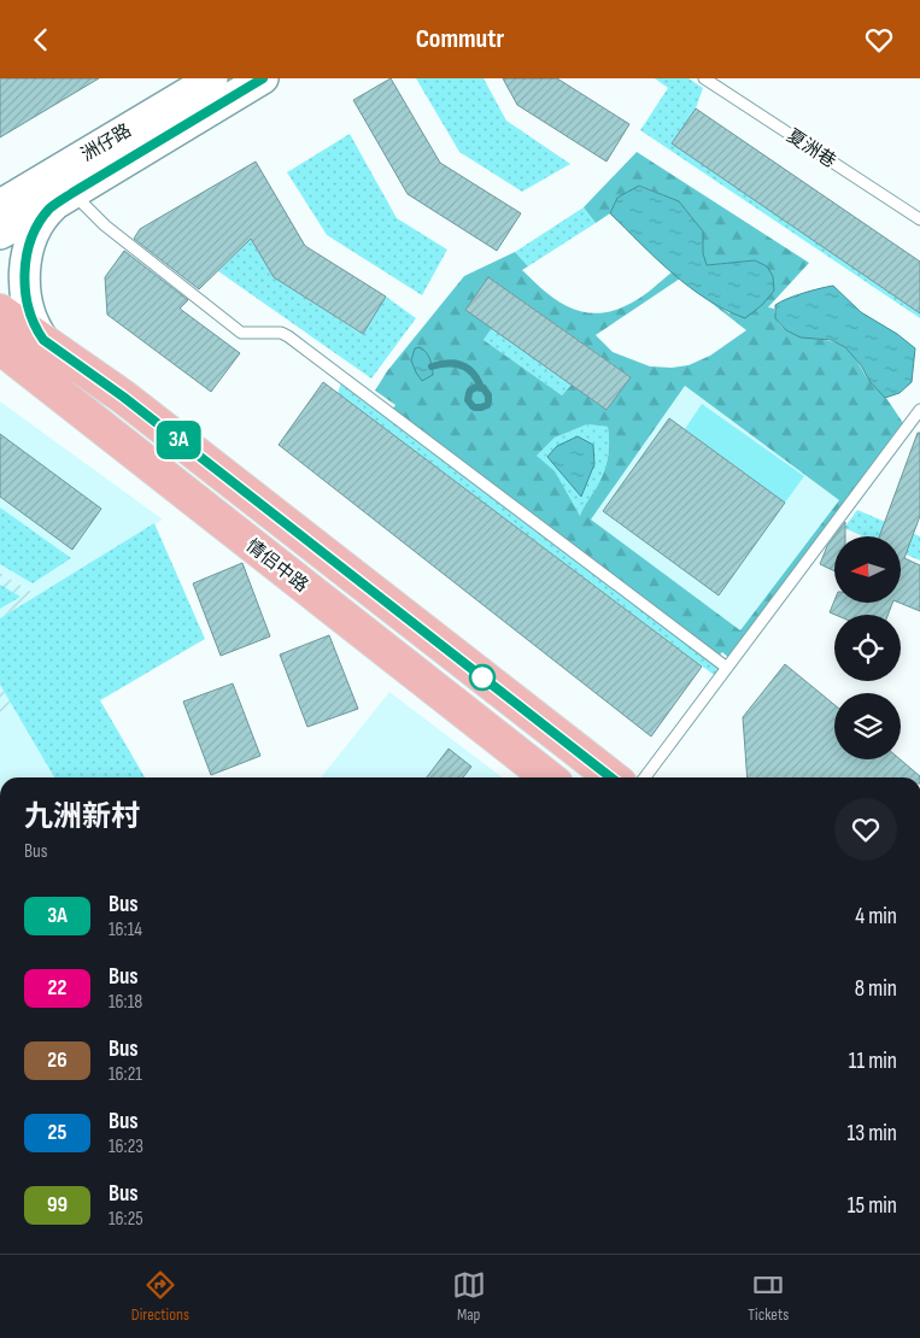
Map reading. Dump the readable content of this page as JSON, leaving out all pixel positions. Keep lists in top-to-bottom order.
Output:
{
  "streets": {
    "highway": ["情侣中路"],
    "street": ["洲仔路"],
    "lane": ["夏洲巷"]
  },
  "lines": ["bus line 3A"],
  "north": "left",
  "page": {
    "header": "Commutr",
    "on_map": "3A",
    "heading": ["九洲新村", "Bus"],
    "list": [
      {
        "mark": "3A",
        "name": "Bus",
        "note": "16:14",
        "value": "4 min"
      },
      {
        "mark": "22",
        "name": "Bus",
        "note": "16:18",
        "value": "8 min"
      },
      {
        "mark": "26",
        "name": "Bus",
        "note": "16:21",
        "value": "11 min"
      },
      {
        "mark": "25",
        "name": "Bus",
        "note": "16:23",
        "value": "13 min"
      },
      {
        "mark": "99",
        "name": "Bus",
        "note": "16:25",
        "value": "15 min"
      }
    ],
    "tabs": ["Directions", "Map", "Tickets"]
  }
}
